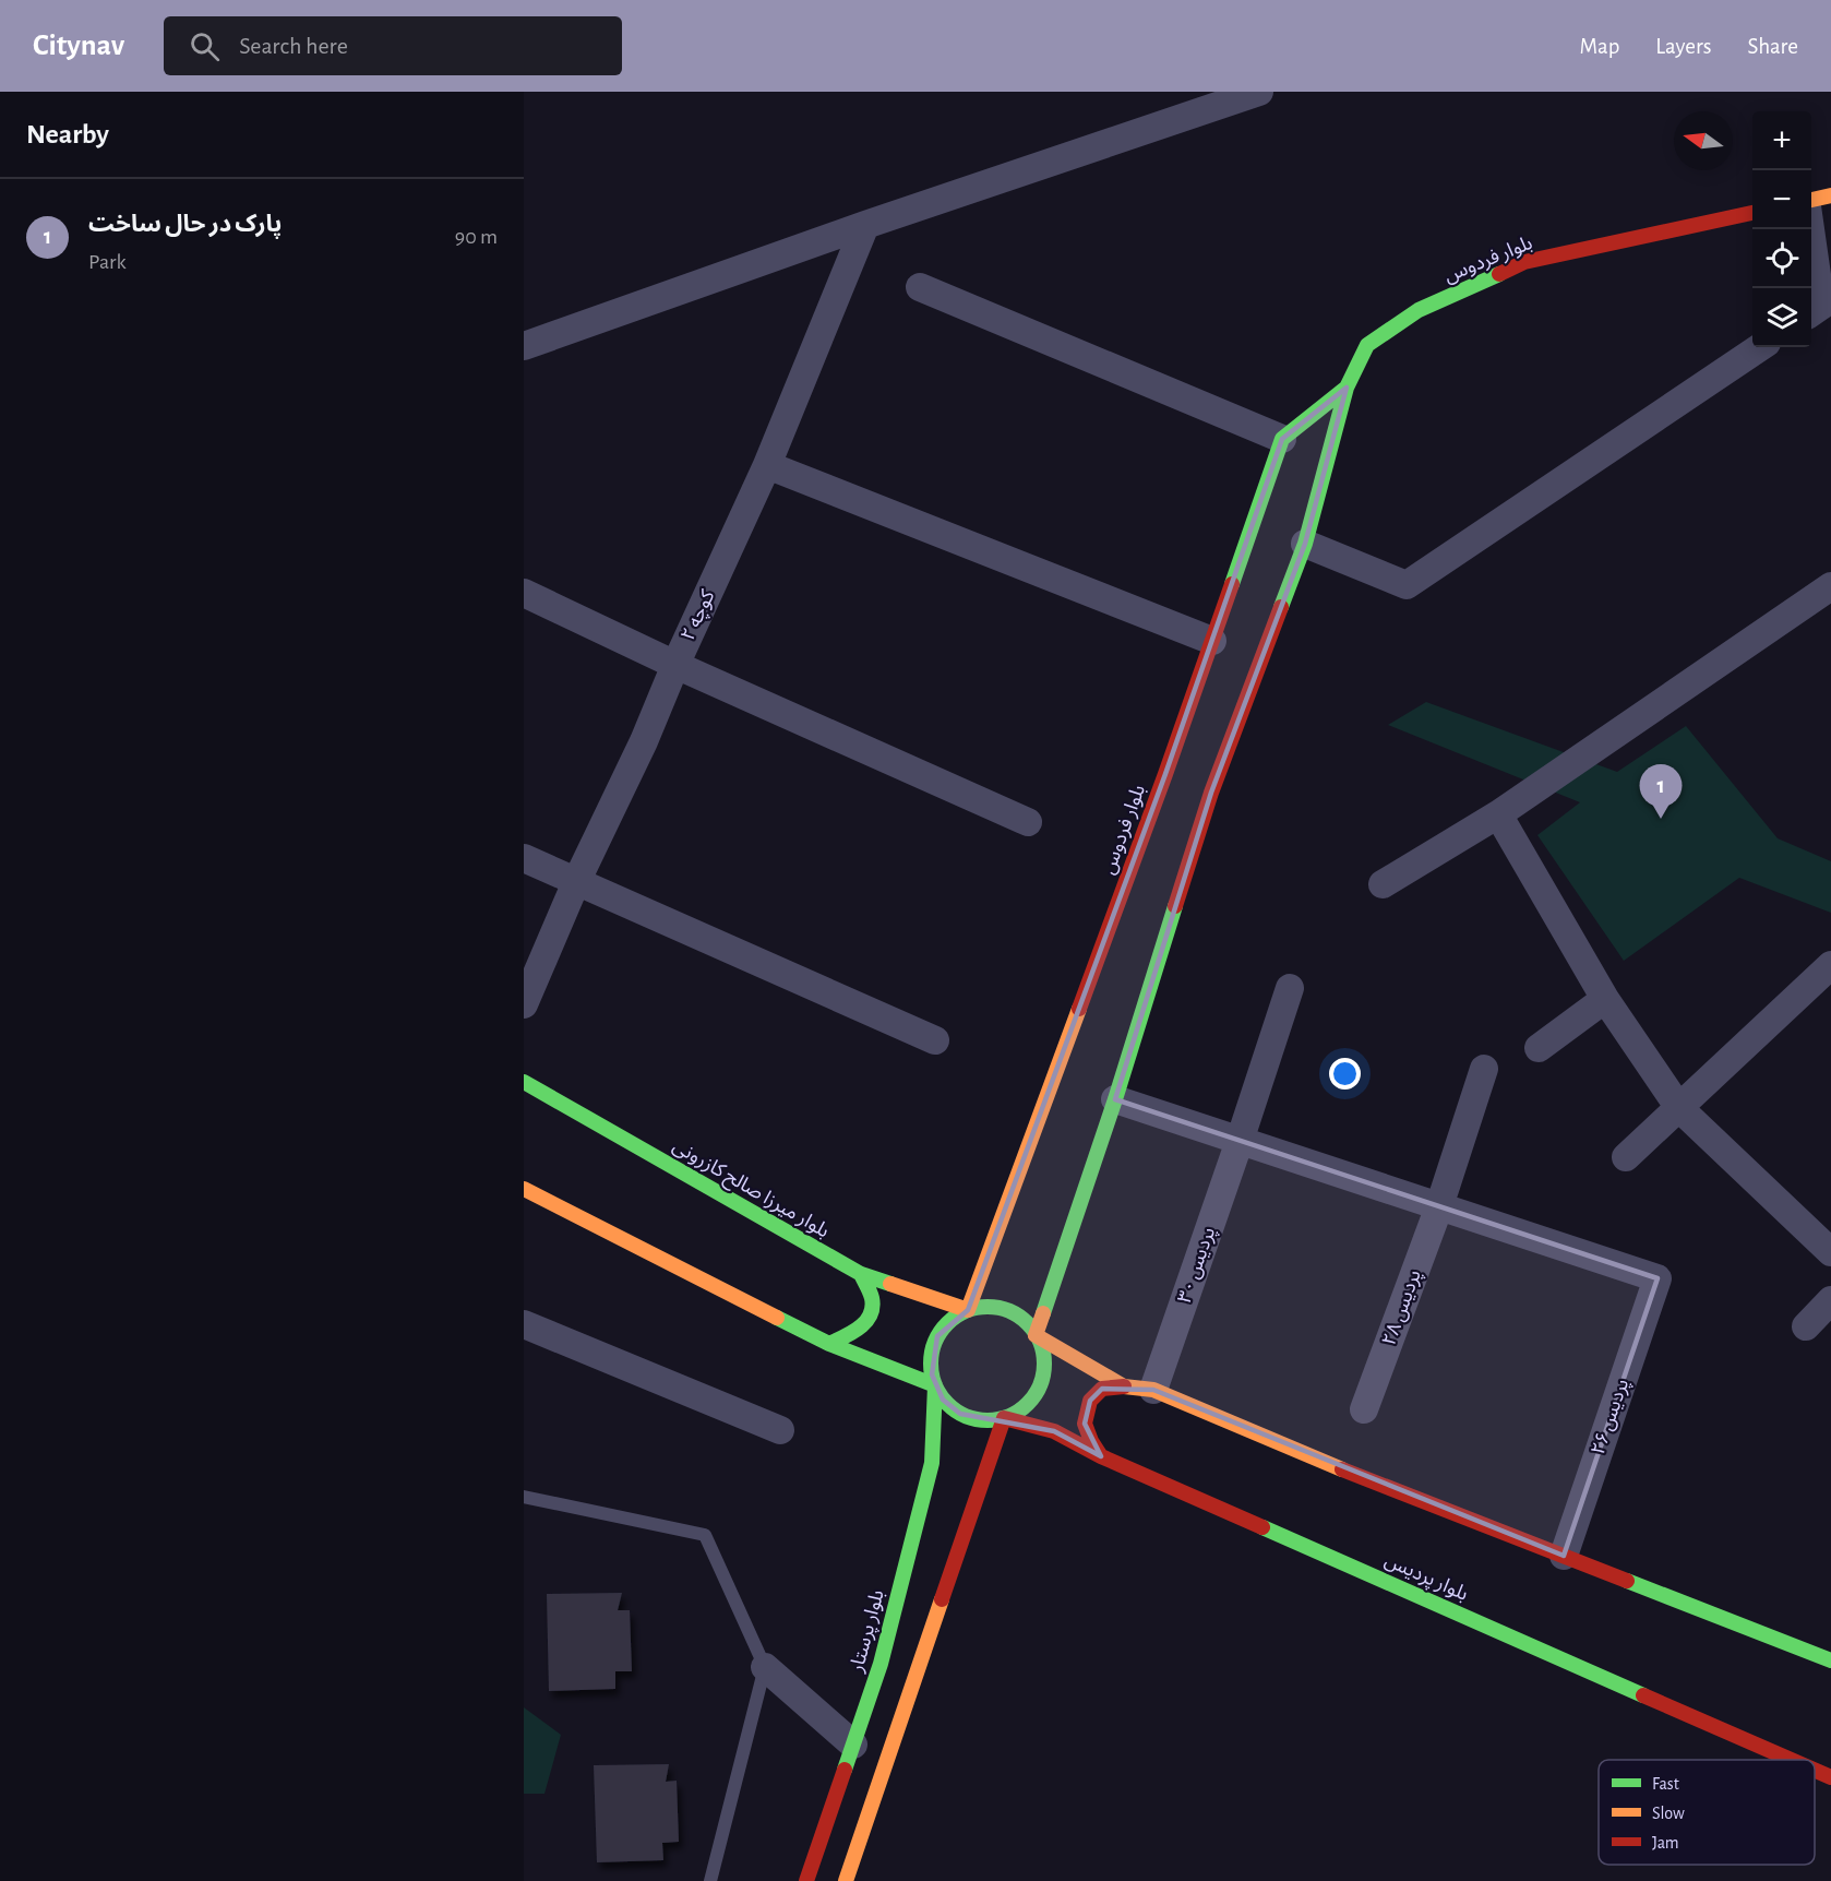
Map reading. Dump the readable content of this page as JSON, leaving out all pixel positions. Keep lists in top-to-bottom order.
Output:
{
  "streets": {
    "street": [
      "بلوار فردوس",
      "کوچه ۲",
      "بلوار میرزا صالح کازرونی",
      "پردیس ۳۰",
      "پردیس ۲۸",
      "پردیس ۲۶",
      "بلوار پردیس",
      "بلوار پرستار"
    ]
  },
  "crossings": [
    ["بلوار فردوس", "بلوار میرزا صالح کازرونی"],
    ["بلوار فردوس", "بلوار پردیس"],
    ["بلوار فردوس", "بلوار پرستار"],
    ["بلوار میرزا صالح کازرونی", "بلوار پردیس"],
    ["بلوار میرزا صالح کازرونی", "بلوار پرستار"],
    ["پردیس ۲۸", "پردیس ۲۶"],
    ["بلوار پردیس", "بلوار پرستار"]
  ],
  "legend": ["Fast", "Slow", "Jam"],
  "north": "left",
  "page": {
    "header": "Citynav",
    "search": "Search here",
    "nav": ["Map", "Layers", "Share"],
    "heading": "Nearby",
    "map_buttons": ["+", "−"],
    "list": [
      {
        "mark": "1",
        "name": "پارک در حال ساخت",
        "note": "Park",
        "value": "90 m"
      }
    ],
    "pins": "1"
  }
}
